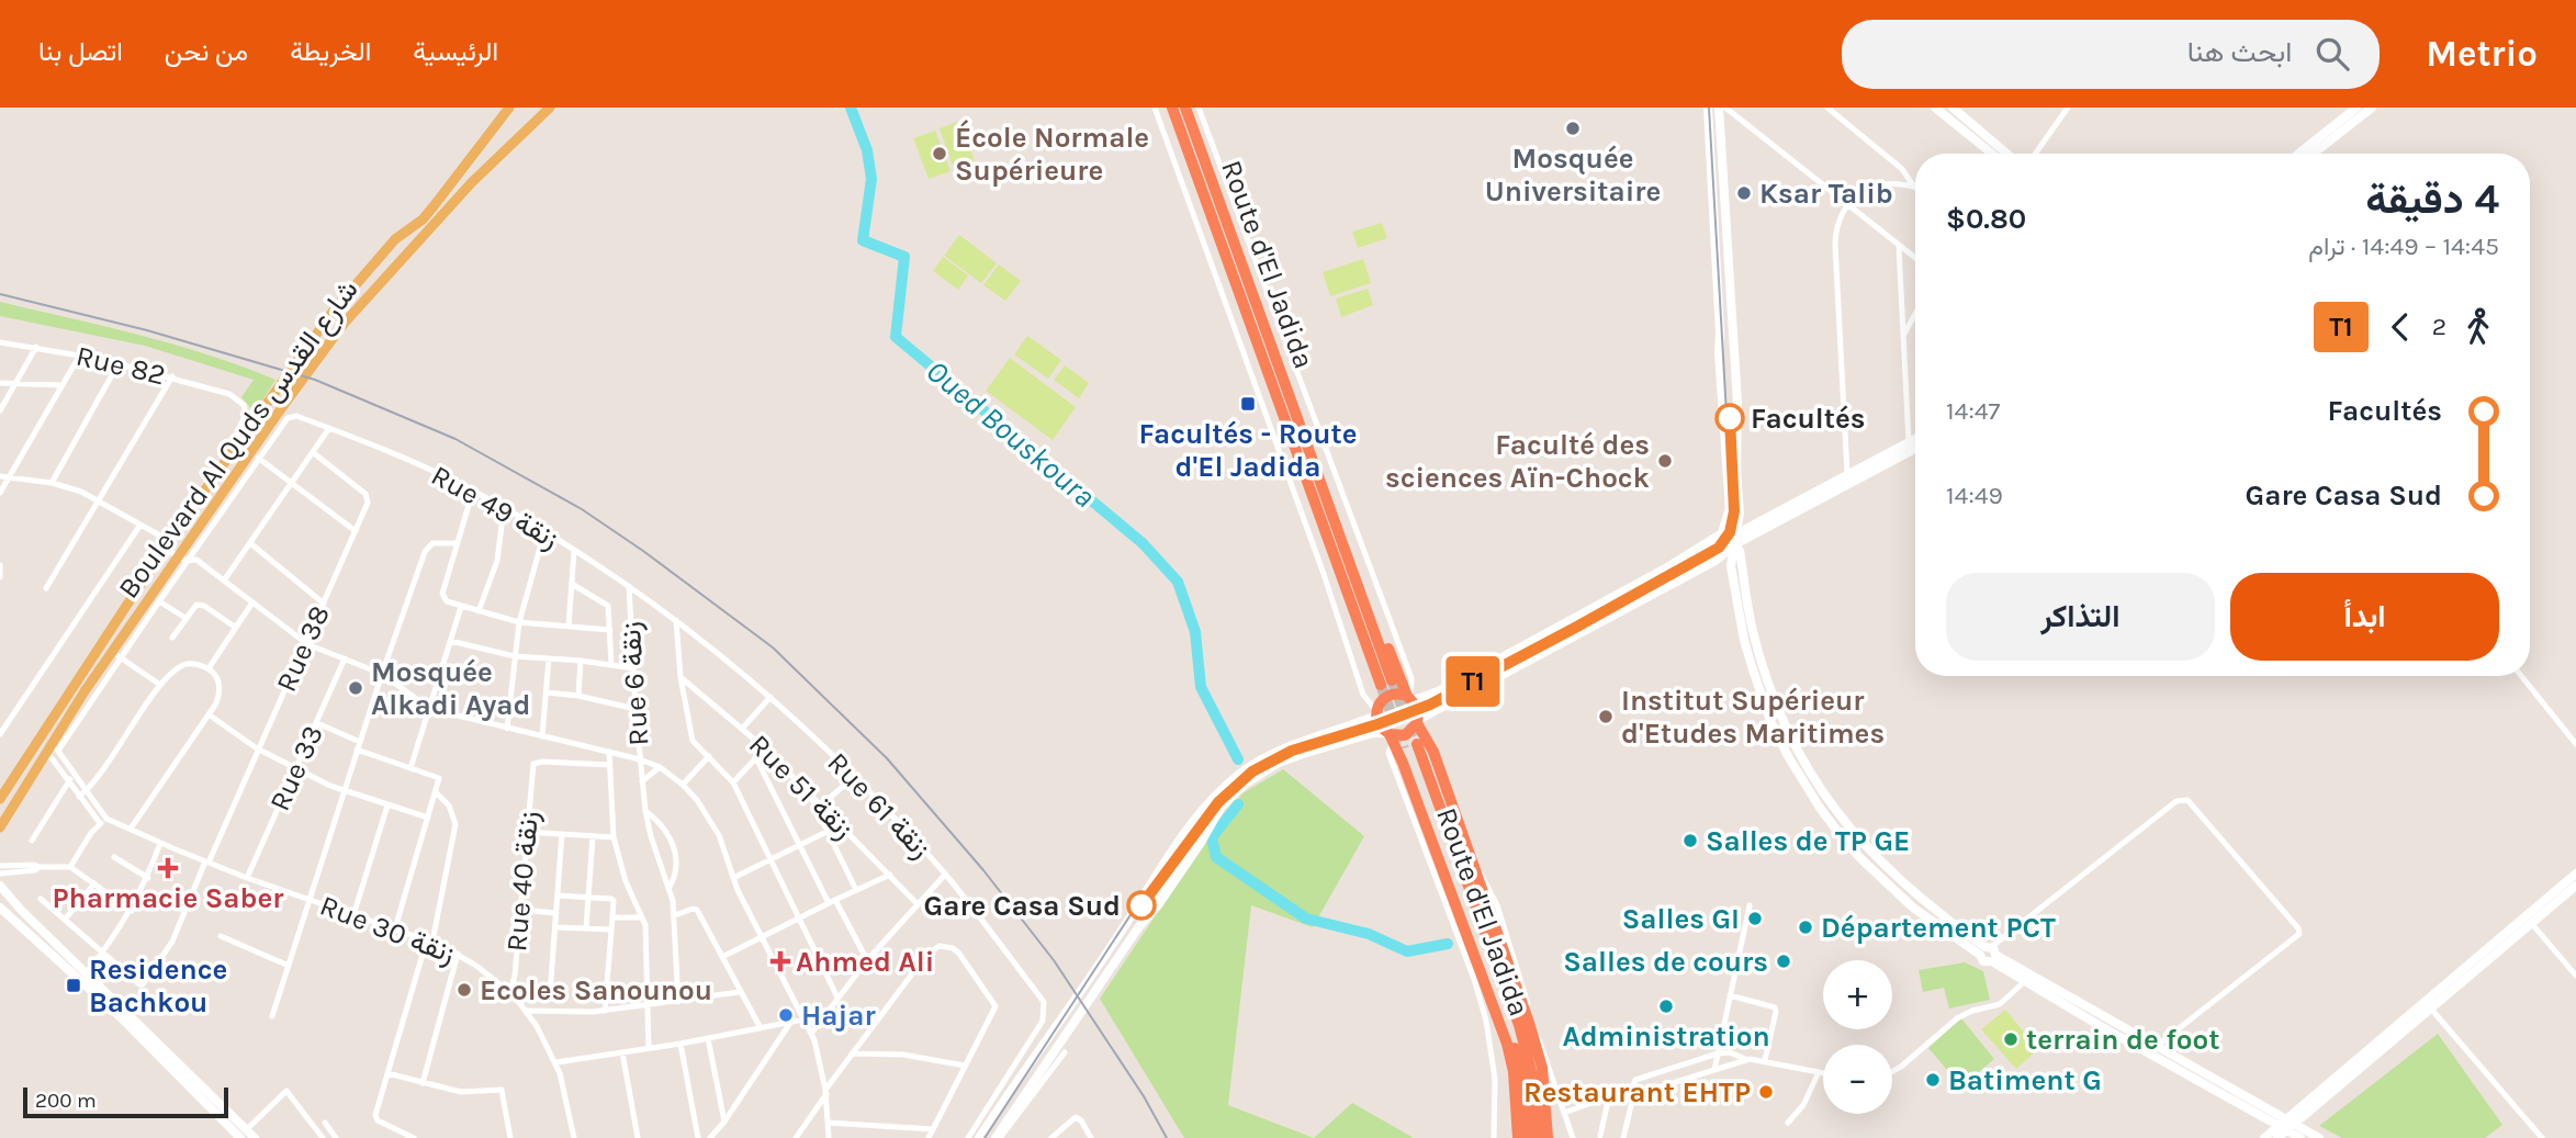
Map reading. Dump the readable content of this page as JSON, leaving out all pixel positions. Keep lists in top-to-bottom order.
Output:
{
  "streets": {
    "highway": ["Route d'El Jadida"],
    "main road": ["Boulevard Al Quds شارع القدس"],
    "street": [
      "Rue 82",
      "Rue 49 زنقة",
      "Rue 38",
      "Rue 6 زنقة",
      "Rue 33",
      "Rue 51 زنقة",
      "Rue 61 زنقة",
      "Rue 40 زنقة",
      "Rue 30 زنقة"
    ]
  },
  "crossings": [
    ["Rue 82", "Boulevard Al Quds شارع القدس"],
    ["Boulevard Al Quds شارع القدس", "Rue 49 زنقة"],
    ["Rue 49 زنقة", "Rue 6 زنقة"],
    ["Rue 49 زنقة", "Rue 61 زنقة"],
    ["Rue 38", "Rue 30 زنقة"],
    ["Rue 33", "Rue 30 زنقة"],
    ["Rue 40 زنقة", "Rue 30 زنقة"]
  ],
  "water": ["Oued Bouskoura"],
  "places": {
    "other": [
      "Mosquée Universitaire",
      "École Normale Supérieure",
      "Ksar Talib",
      "Facultés",
      "Faculté des sciences Aïn-Chock",
      "Mosquée Alkadi Ayad",
      "Institut Supérieur d'Etudes Maritimes",
      "Salles de TP GE",
      "Gare Casa Sud",
      "Salles GI",
      "Département PCT",
      "Salles de cours",
      "Ecoles Sanounou",
      "Administration",
      "Hajar",
      "terrain de foot",
      "Batiment G",
      "Restaurant EHTP"
    ],
    "transit": ["Facultés - Route d'El Jadida", "Residence Bachkou"],
    "health": ["Pharmacie Saber", "Ahmed Ali"]
  },
  "lines": ["tram line T1"],
  "scale_bar": "200 m",
  "page": {
    "header": "Metrio",
    "search": "ابحث هنا",
    "nav": [
      "الرئيسية",
      "الخريطة",
      "من نحن",
      "اتصل بنا"
    ],
    "on_map": "T1",
    "heading": ["4 دقيقة", "14:45 – 14:49 · ترام", "$0.80"],
    "legs": ["2", "T1"],
    "list": [
      {
        "name": "Facultés",
        "value": "14:47"
      },
      {
        "name": "Gare Casa Sud",
        "value": "14:49"
      }
    ],
    "buttons": ["ابدأ", "التذاكر"],
    "map_buttons": ["+", "−"],
    "scale": "200 m"
  }
}
